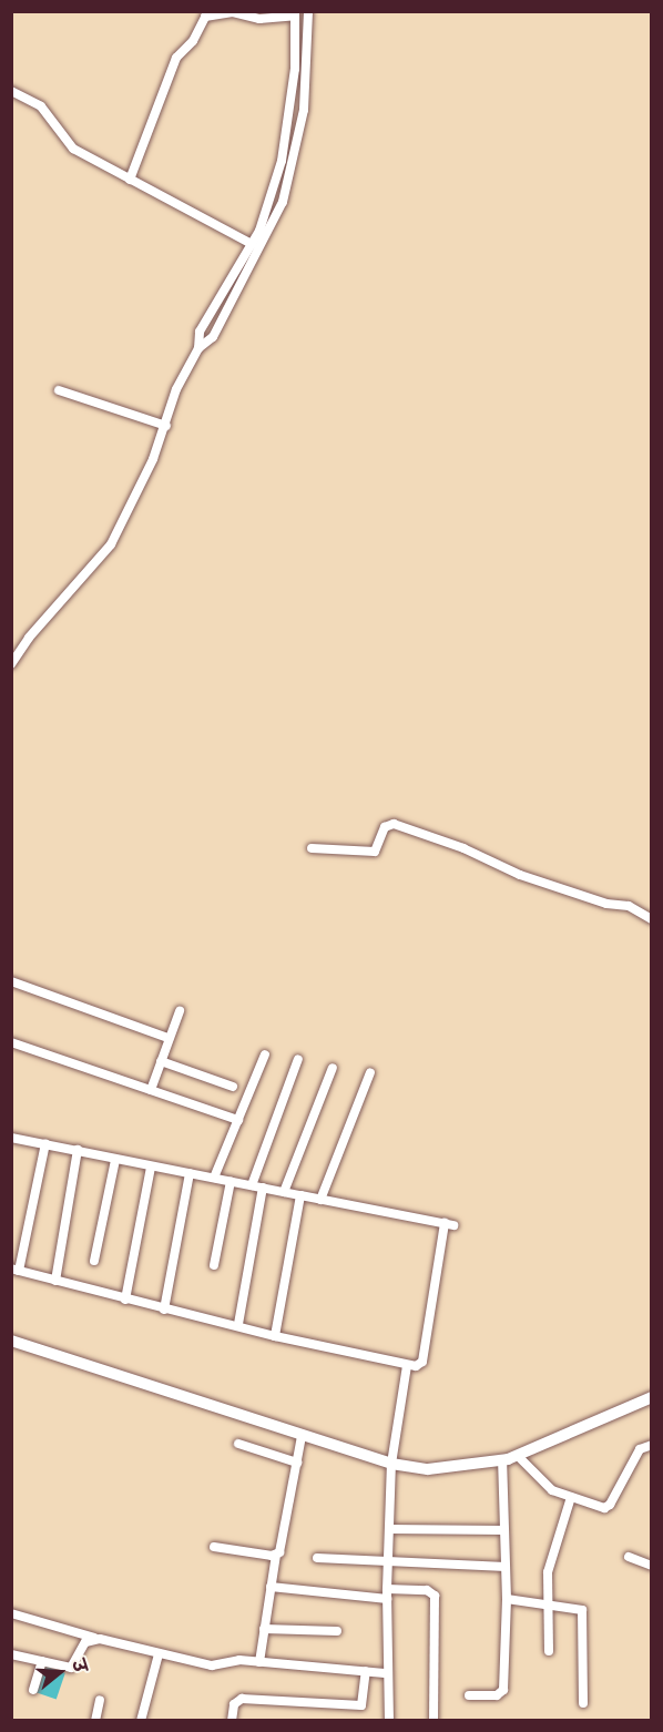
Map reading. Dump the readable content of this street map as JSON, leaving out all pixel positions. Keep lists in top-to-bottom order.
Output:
{
  "north": "right"
}
